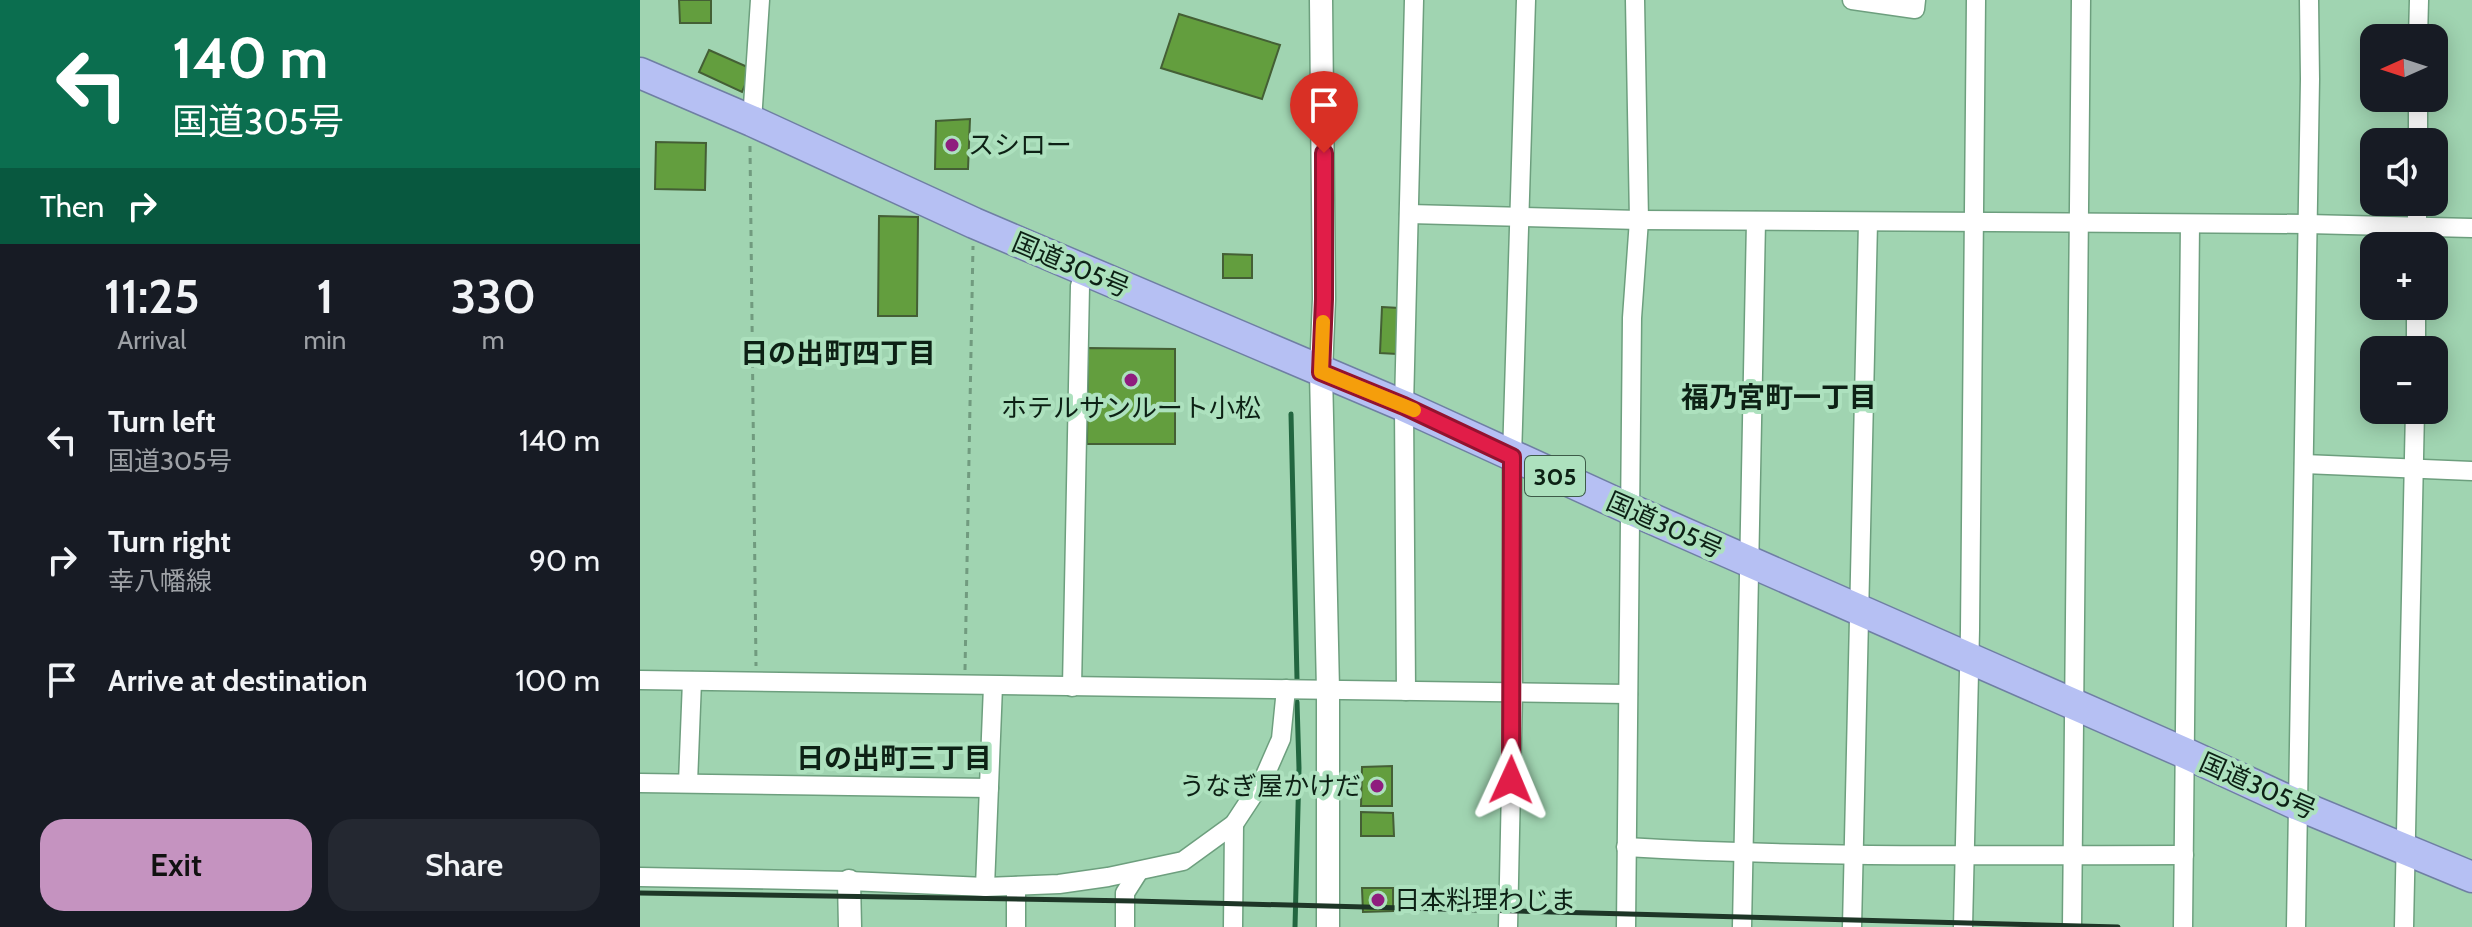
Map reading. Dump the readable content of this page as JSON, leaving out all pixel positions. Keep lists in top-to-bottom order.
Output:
{
  "streets": {
    "highway": ["国道305号", "305"]
  },
  "districts": ["日の出町四丁目", "福乃宮町一丁目", "日の出町三丁目"],
  "places": [
    "スシロー",
    "ホテルサンルート小松",
    "うなぎ屋かけだ",
    "日本料理わじま"
  ],
  "north": "left",
  "page": {
    "turn": ["140 m", "国道305号"],
    "map_buttons": ["+", "−"],
    "then": "Then",
    "eta": [
      "11:25",
      "Arrival",
      "1",
      "min",
      "330",
      "m"
    ],
    "list": [
      {
        "name": "Turn left",
        "note": "国道305号",
        "value": "140 m"
      },
      {
        "name": "Turn right",
        "note": "幸八幡線",
        "value": "90 m"
      },
      {
        "name": "Arrive at destination",
        "value": "100 m"
      }
    ],
    "buttons": ["Exit", "Share"]
  }
}
